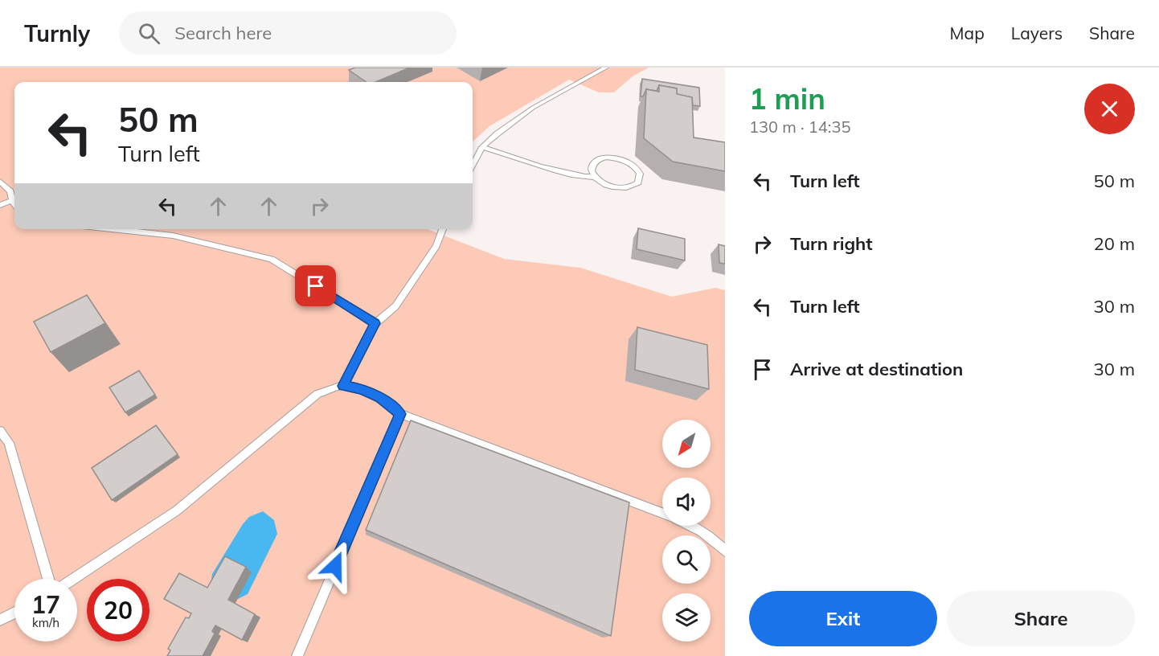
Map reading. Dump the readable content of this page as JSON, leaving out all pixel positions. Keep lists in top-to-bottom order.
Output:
{
  "north": "bottom left",
  "page": {
    "header": "Turnly",
    "search": "Search here",
    "nav": ["Map", "Layers", "Share"],
    "heading": ["1 min", "130 m · 14:35"],
    "turn": ["50 m", "Turn left"],
    "list": [
      {
        "name": "Turn left",
        "value": "50 m"
      },
      {
        "name": "Turn right",
        "value": "20 m"
      },
      {
        "name": "Turn left",
        "value": "30 m"
      },
      {
        "name": "Arrive at destination",
        "value": "30 m"
      }
    ],
    "speed": "17 km/h",
    "limit": "20",
    "buttons": ["Exit", "Share"]
  }
}
